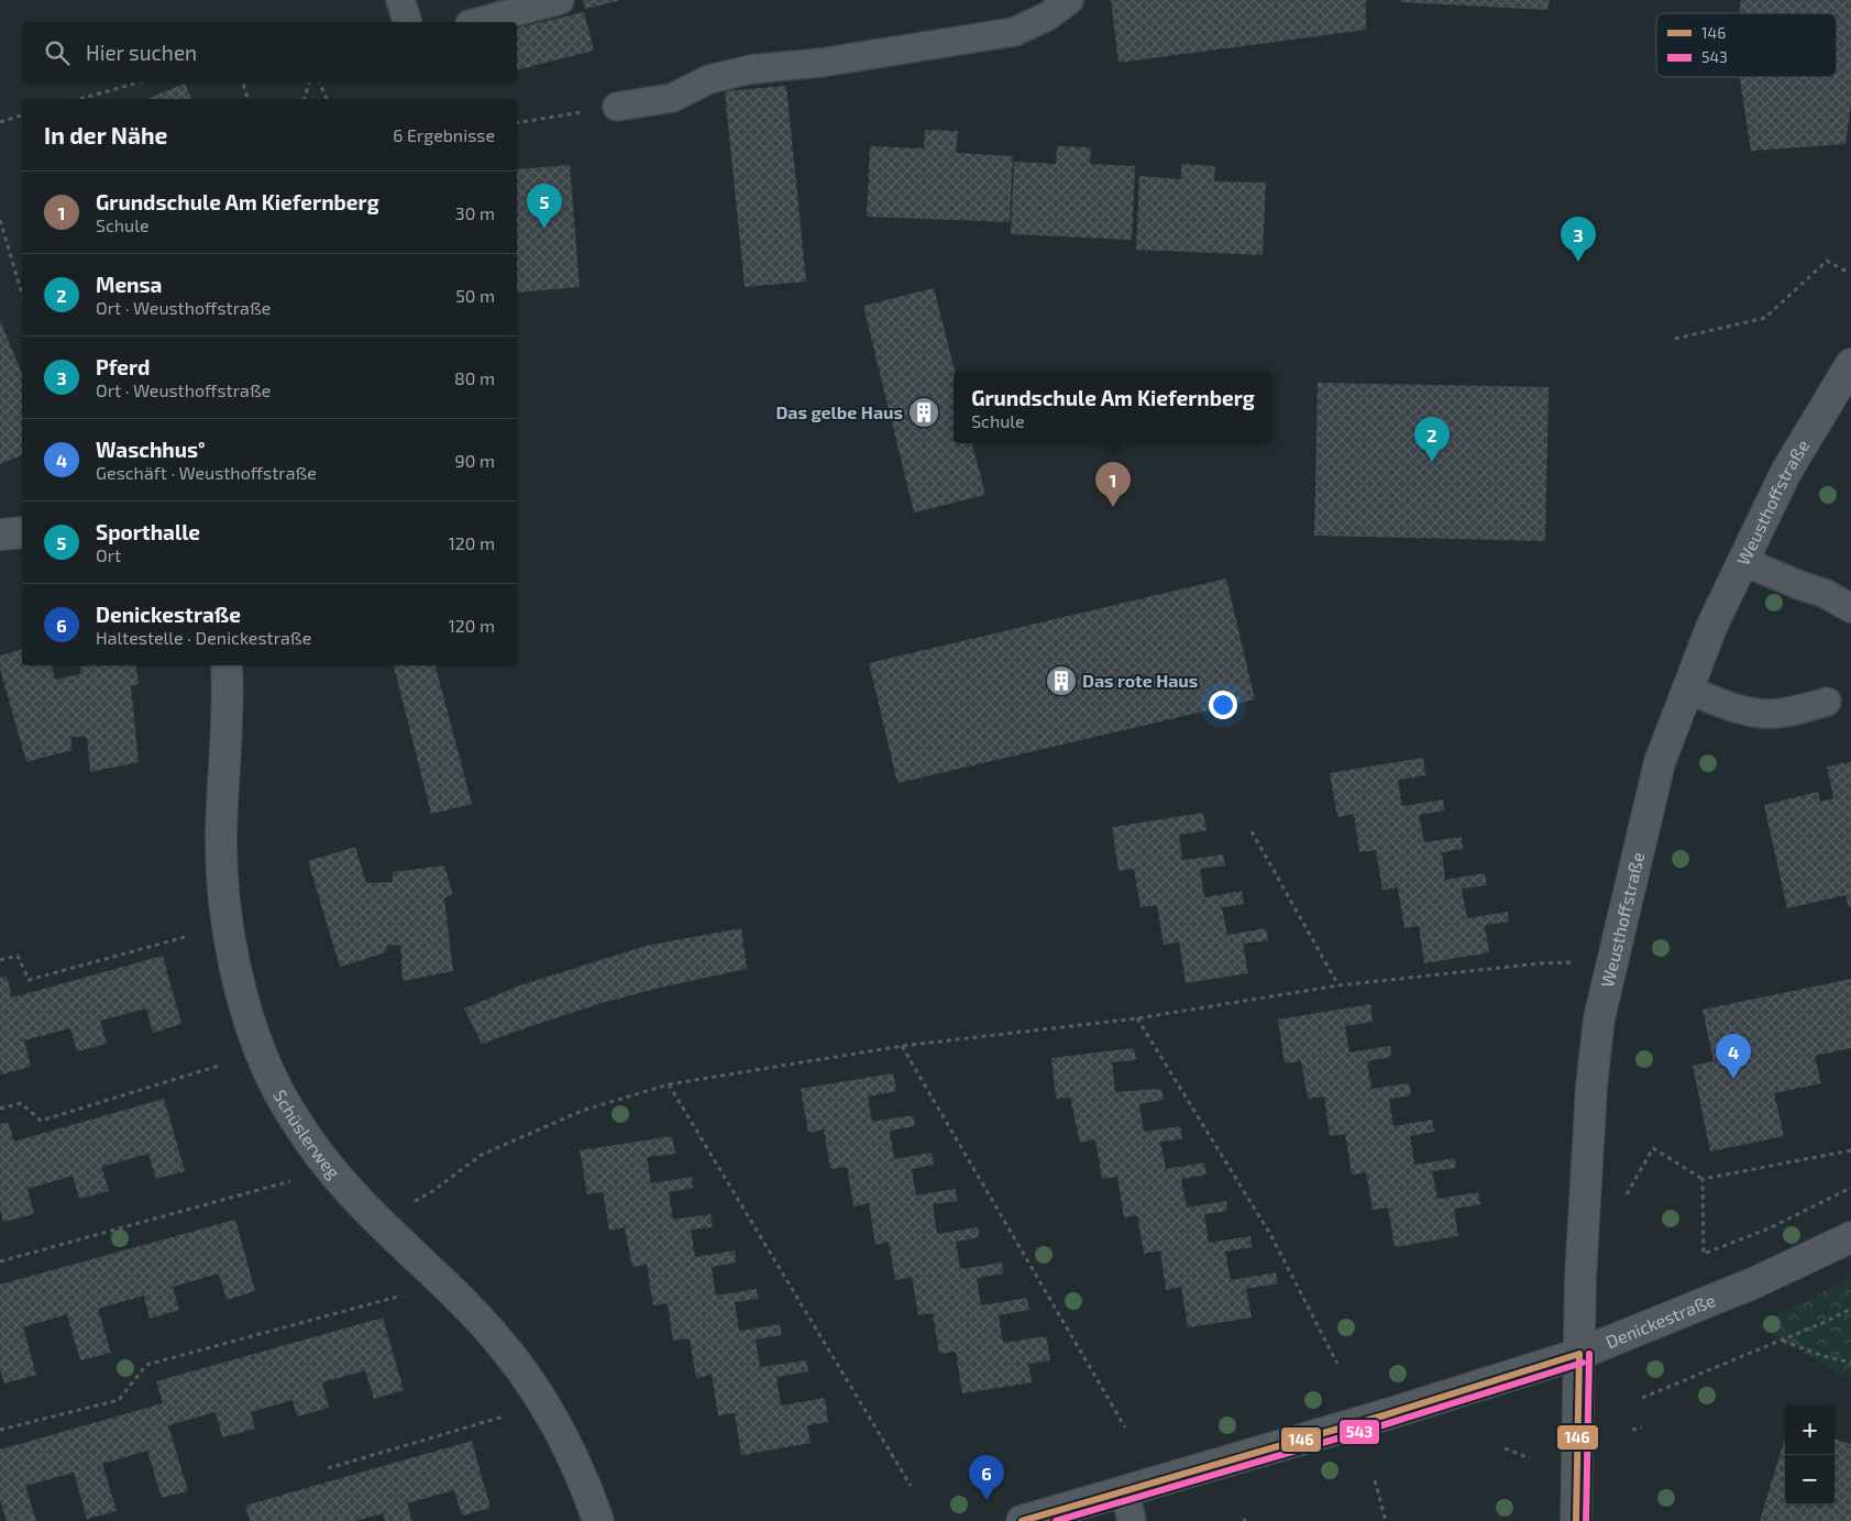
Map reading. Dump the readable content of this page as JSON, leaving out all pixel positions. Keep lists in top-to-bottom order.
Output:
{
  "streets": {
    "street": ["Weusthoffstraße", "Schüslerweg", "Denickestraße"]
  },
  "crossings": [
    ["Weusthoffstraße", "Denickestraße"]
  ],
  "places": {
    "building": ["Das gelbe Haus", "Das rote Haus"]
  },
  "lines": ["transit line 146", "transit line 543"],
  "legend": ["146", "543"],
  "page": {
    "search": "Hier suchen",
    "heading": ["In der Nähe", "6 Ergebnisse"],
    "list": [
      {
        "mark": "1",
        "name": "Grundschule Am Kiefernberg",
        "note": "Schule",
        "value": "30 m"
      },
      {
        "mark": "2",
        "name": "Mensa",
        "note": "Ort · Weusthoffstraße",
        "value": "50 m"
      },
      {
        "mark": "3",
        "name": "Pferd",
        "note": "Ort · Weusthoffstraße",
        "value": "80 m"
      },
      {
        "mark": "4",
        "name": "Waschhus°",
        "note": "Geschäft · Weusthoffstraße",
        "value": "90 m"
      },
      {
        "mark": "5",
        "name": "Sporthalle",
        "note": "Ort",
        "value": "120 m"
      },
      {
        "mark": "6",
        "name": "Denickestraße",
        "note": "Haltestelle · Denickestraße",
        "value": "120 m"
      }
    ],
    "pins": [
      "5",
      "3",
      "2",
      "1",
      "4",
      "6"
    ],
    "popup": ["Grundschule Am Kiefernberg", "Schule"],
    "map_buttons": ["+", "−"]
  }
}
